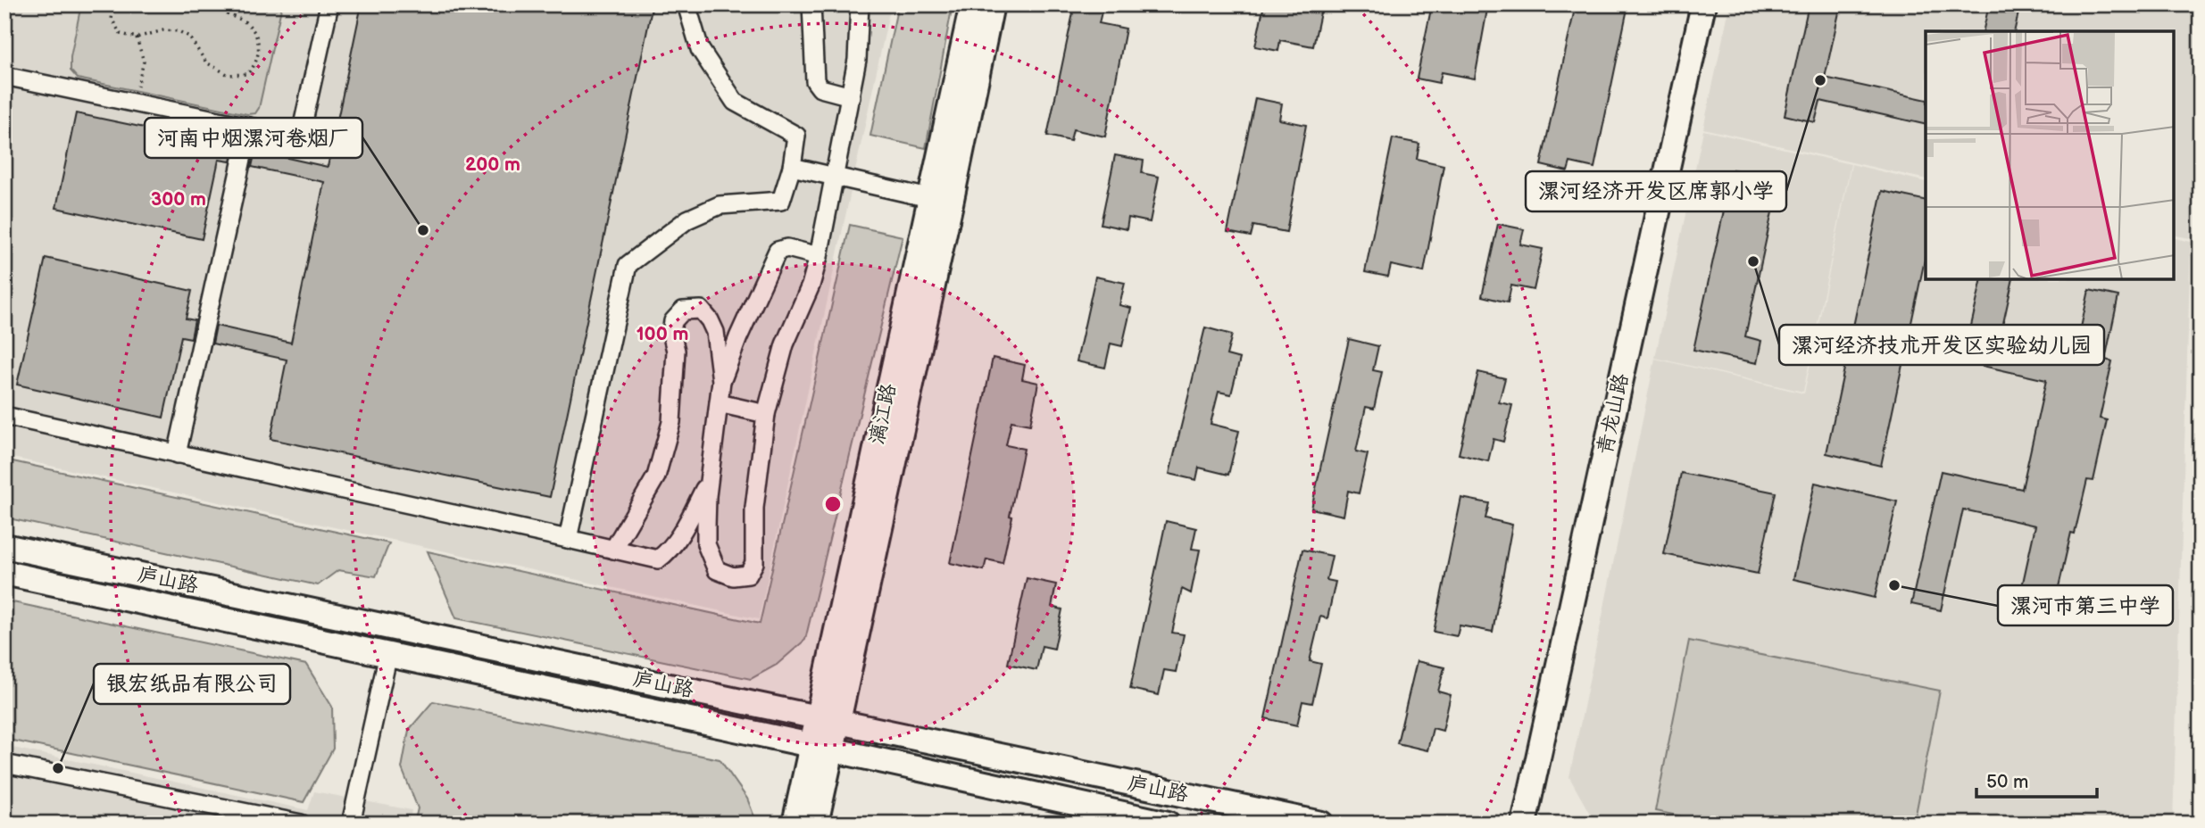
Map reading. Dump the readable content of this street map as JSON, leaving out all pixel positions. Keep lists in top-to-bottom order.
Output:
{
  "streets": {
    "main road": ["漓江路", "青龙山路", "庐山路"]
  },
  "crossings": [
    ["漓江路", "庐山路"]
  ],
  "places": [
    "漯河经济开发区席郭小学",
    "河南中烟漯河卷烟厂",
    "漯河经济技术开发区实验幼儿园",
    "漯河市第三中学",
    "银宏纸品有限公司"
  ],
  "scale_bar": "50 m",
  "rings": ["200 m", "300 m", "100 m"]
}
